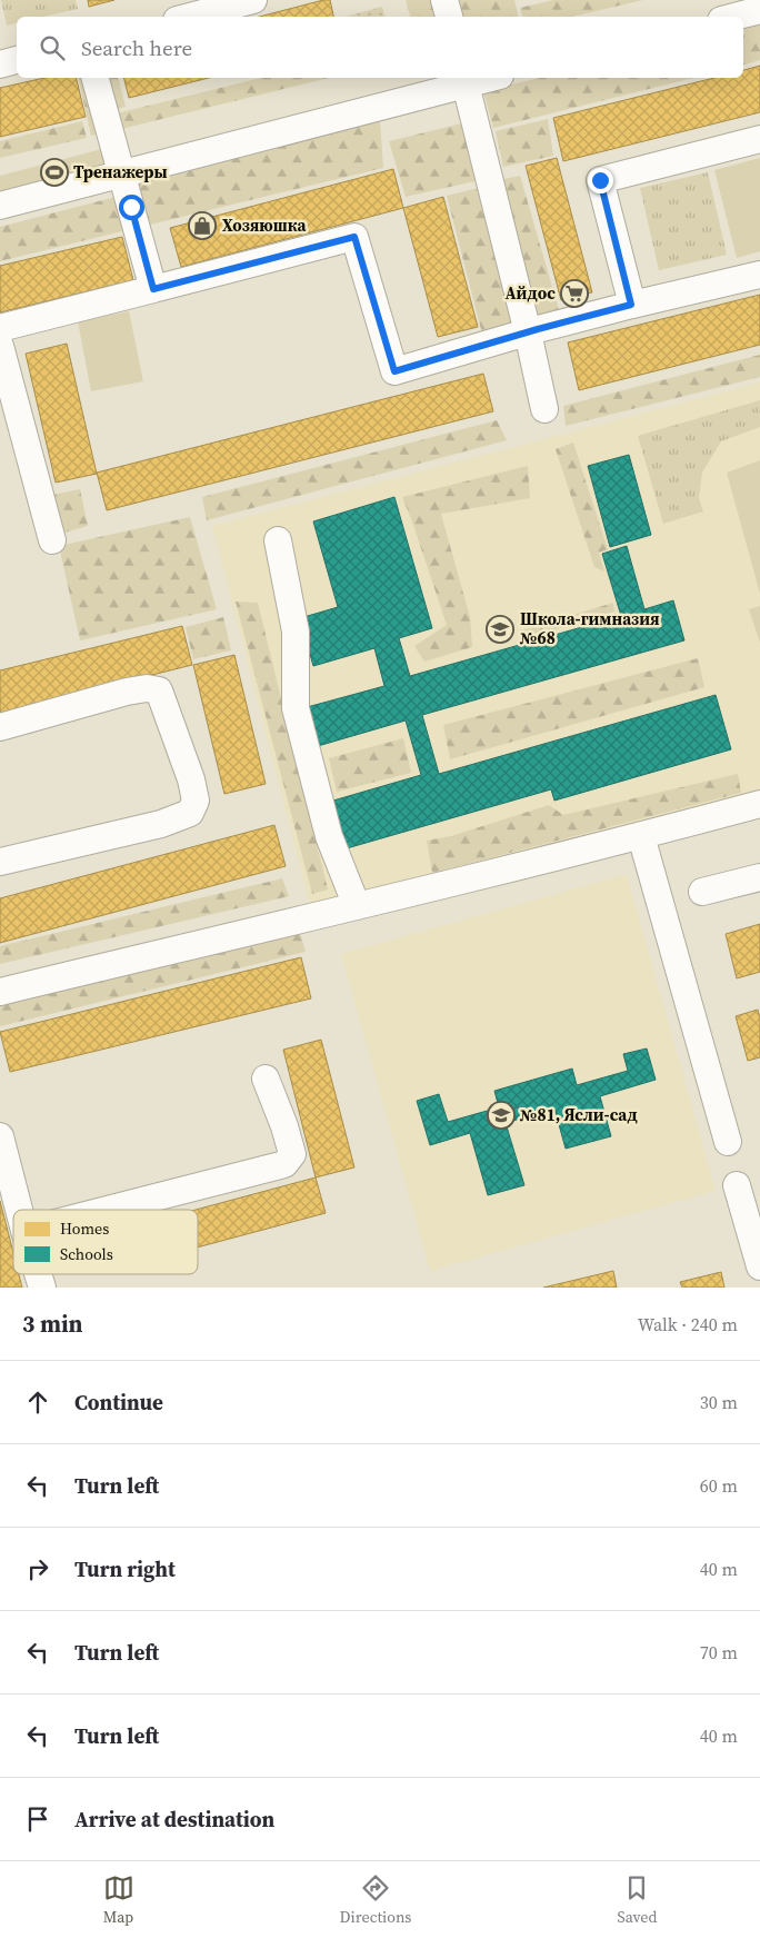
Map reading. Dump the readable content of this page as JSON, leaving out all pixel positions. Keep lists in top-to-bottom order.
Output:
{
  "places": {
    "sports": ["Тренажеры"],
    "shop": ["Хозяюшка"],
    "supermarket": ["Айдос"],
    "school or university": ["Школа-гимназия №68", "№81, Ясли-сад"]
  },
  "legend": ["Homes", "Schools"],
  "page": {
    "search": "Search here",
    "heading": ["3 min", "Walk · 240 m"],
    "list": [
      ["Continue", "30 m"],
      ["Turn left", "60 m"],
      ["Turn right", "40 m"],
      ["Turn left", "70 m"],
      ["Turn left", "40 m"],
      "Arrive at destination"
    ],
    "nav": ["Map", "Directions", "Saved"]
  }
}
